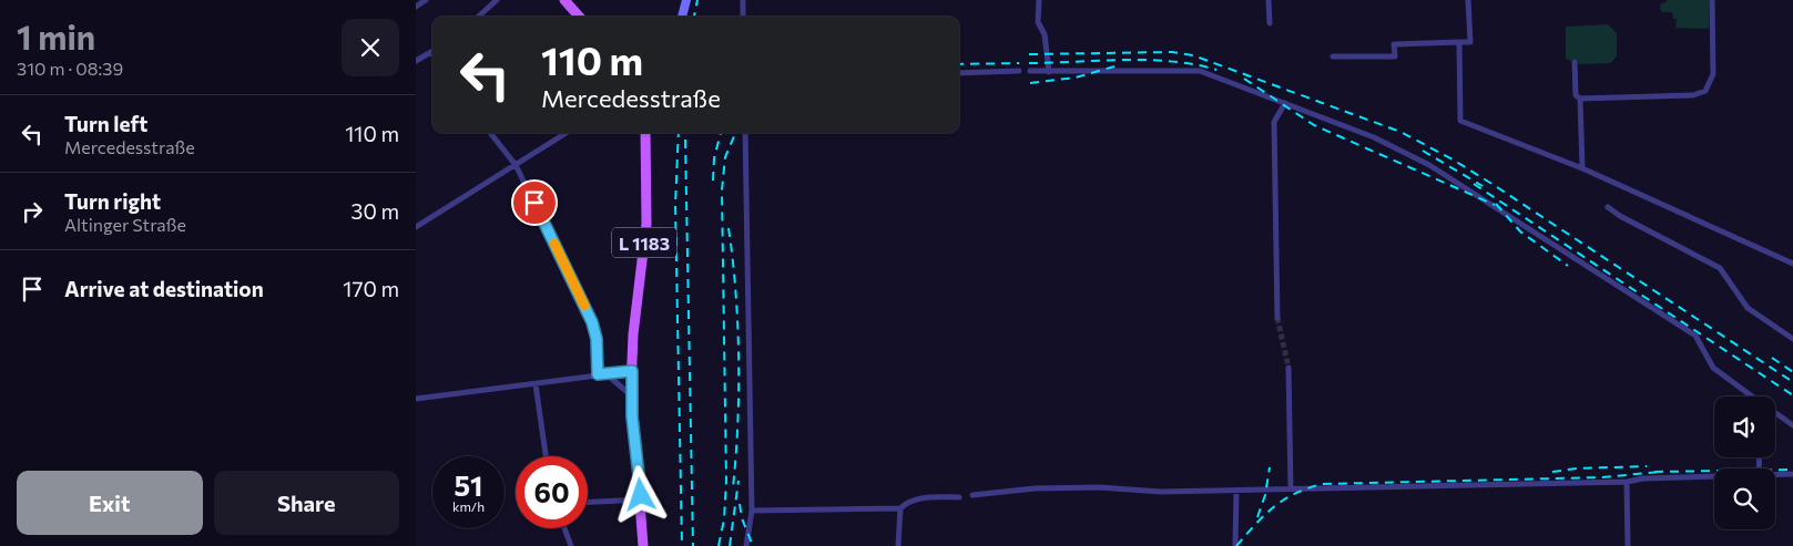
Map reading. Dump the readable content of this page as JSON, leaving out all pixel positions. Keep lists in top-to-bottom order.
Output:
{
  "streets": {
    "main road": ["L 1183"]
  },
  "page": {
    "heading": ["1 min", "310 m · 08:39"],
    "turn": ["110 m", "Mercedesstraße"],
    "list": [
      {
        "name": "Turn left",
        "note": "Mercedesstraße",
        "value": "110 m"
      },
      {
        "name": "Turn right",
        "note": "Altinger Straße",
        "value": "30 m"
      },
      {
        "name": "Arrive at destination",
        "value": "170 m"
      }
    ],
    "speed": "51 km/h",
    "limit": "60",
    "buttons": ["Exit", "Share"]
  }
}
